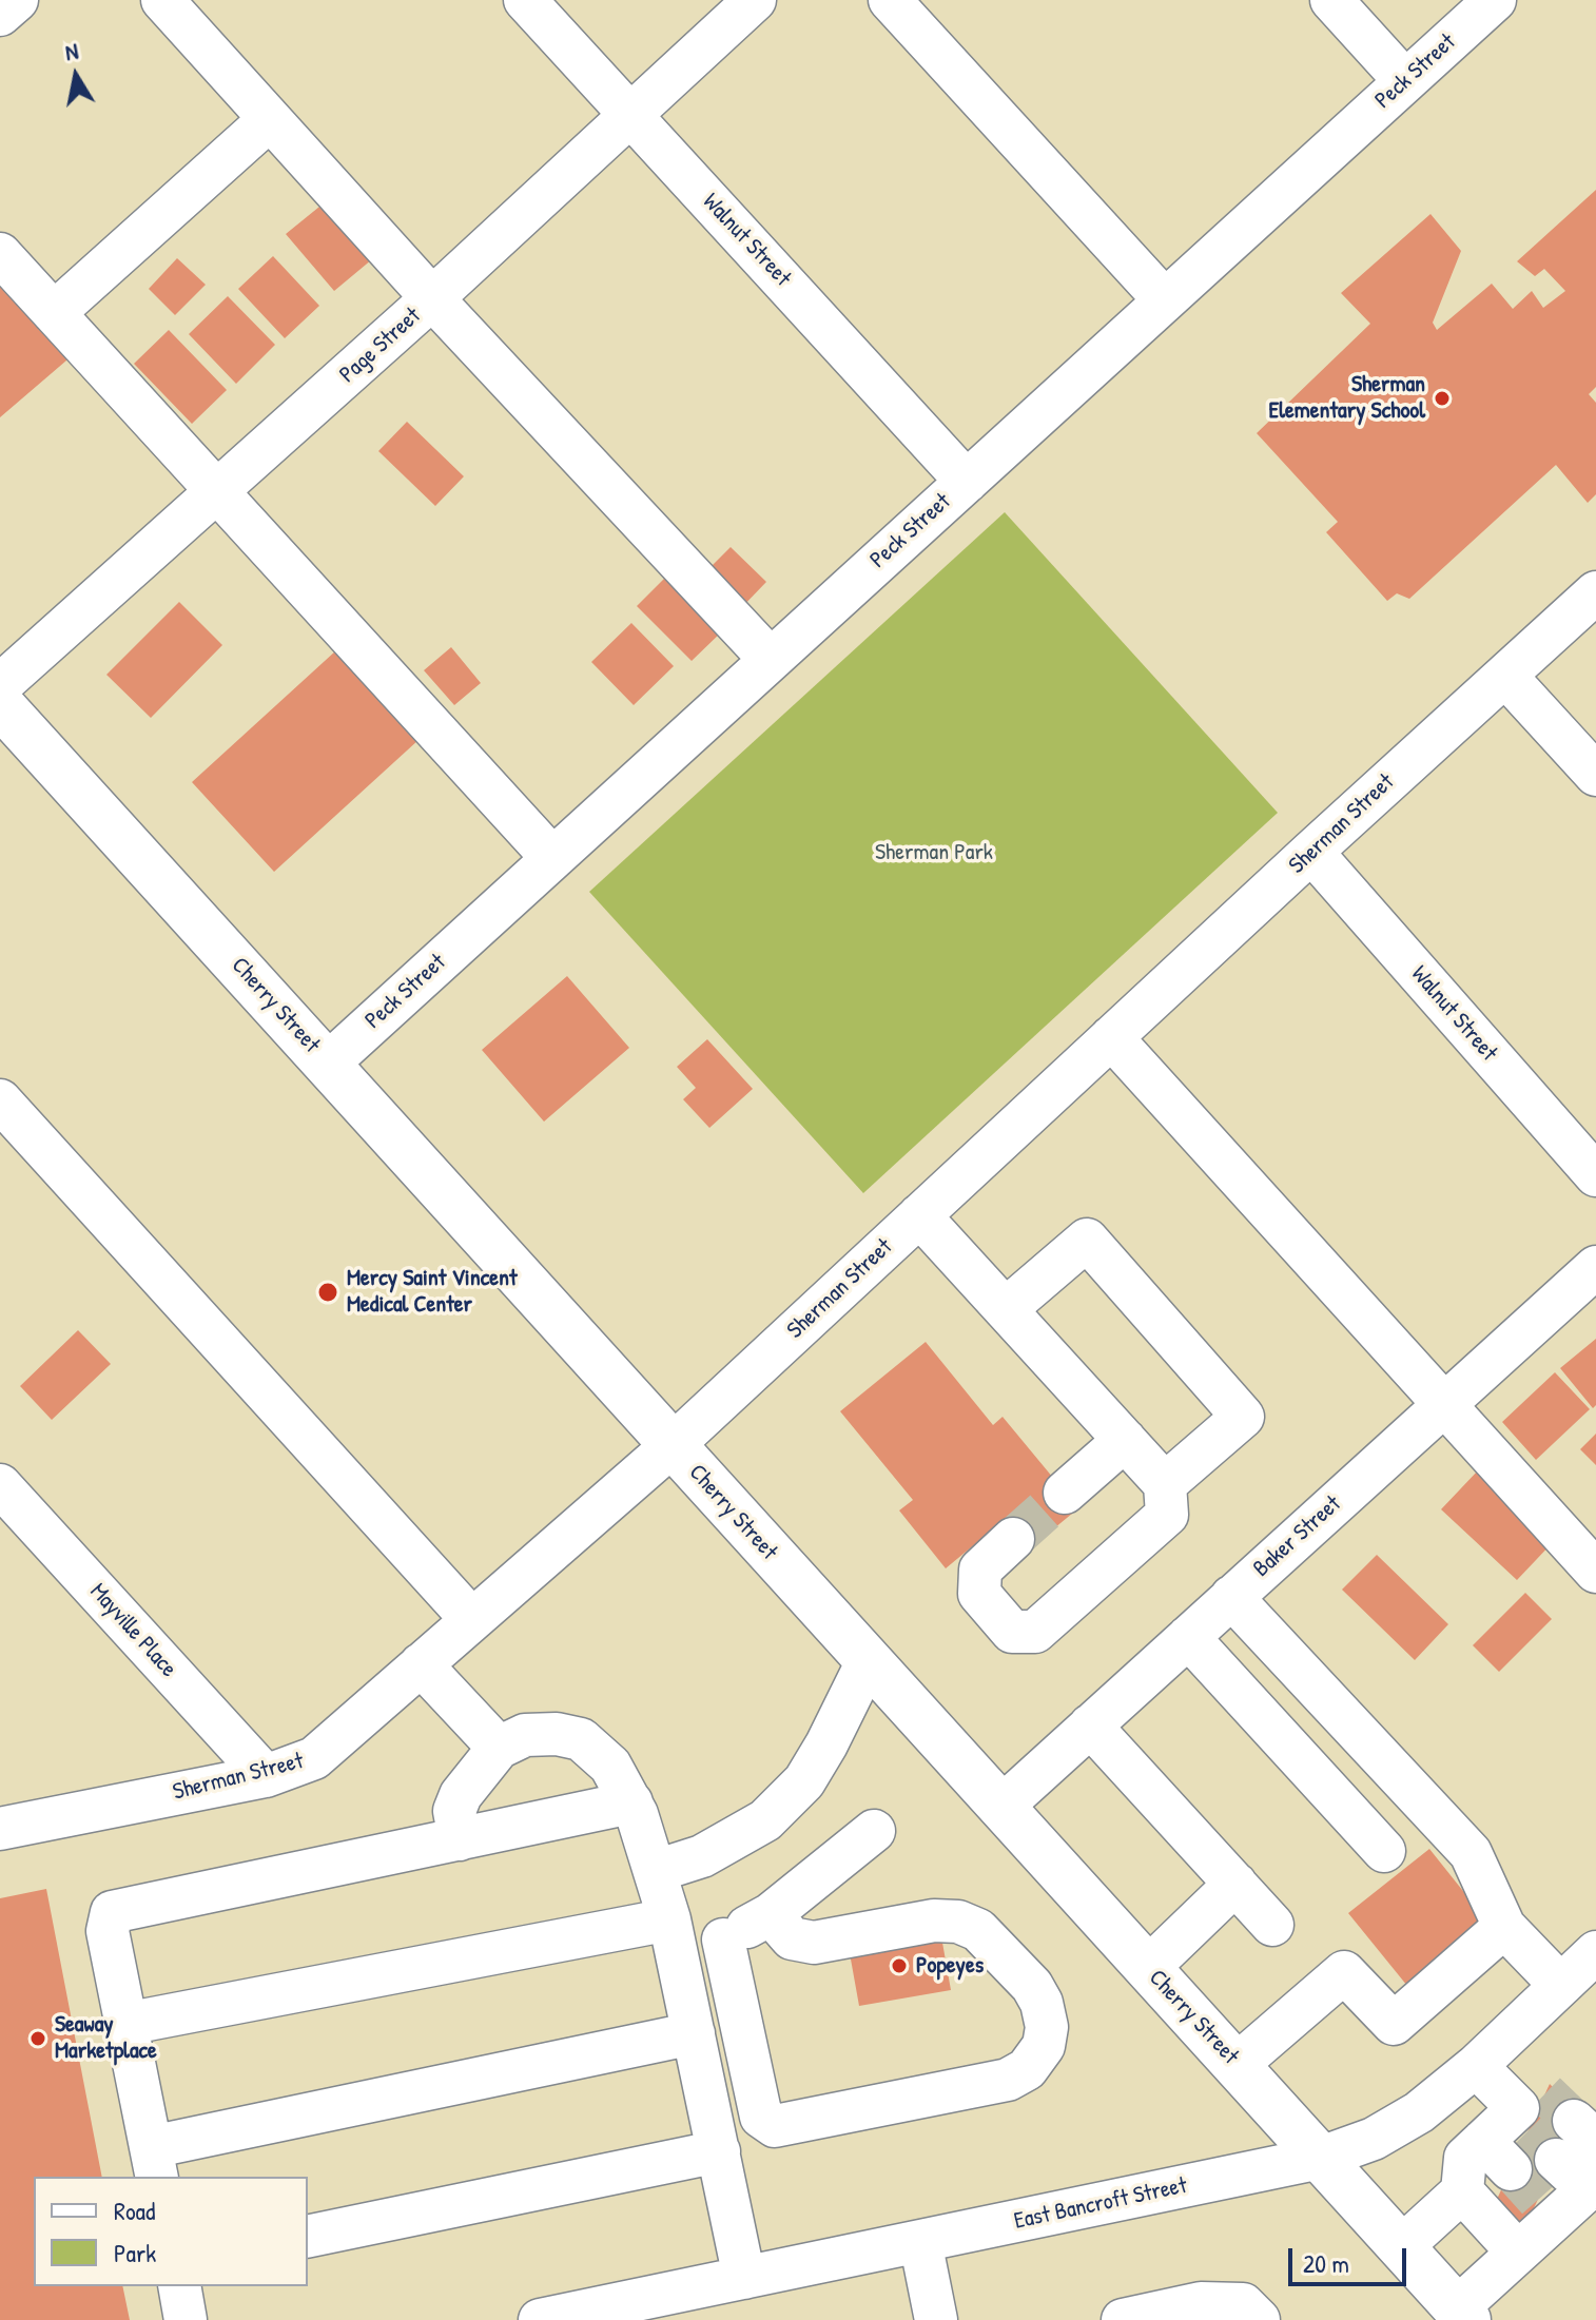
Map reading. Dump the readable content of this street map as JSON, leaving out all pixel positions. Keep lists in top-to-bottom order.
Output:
{
  "streets": {
    "main road": ["Cherry Street"],
    "street": [
      "Peck Street",
      "Walnut Street",
      "Page Street",
      "Sherman Street",
      "Baker Street",
      "Mayville Place",
      "East Bancroft Street"
    ]
  },
  "crossings": [
    ["Peck Street", "Walnut Street"],
    ["Peck Street", "Cherry Street"],
    ["Walnut Street", "Page Street"],
    ["Walnut Street", "Sherman Street"],
    ["Sherman Street", "Cherry Street"],
    ["Sherman Street", "Mayville Place"],
    ["Cherry Street", "Baker Street"],
    ["Cherry Street", "East Bancroft Street"]
  ],
  "parks": ["Sherman Park"],
  "places": [
    "Sherman Elementary School",
    "Mercy Saint Vincent Medical Center",
    "Popeyes",
    "Seaway Marketplace"
  ],
  "legend": ["Road", "Park"],
  "scale_bar": "20 m",
  "north": "top"
}
